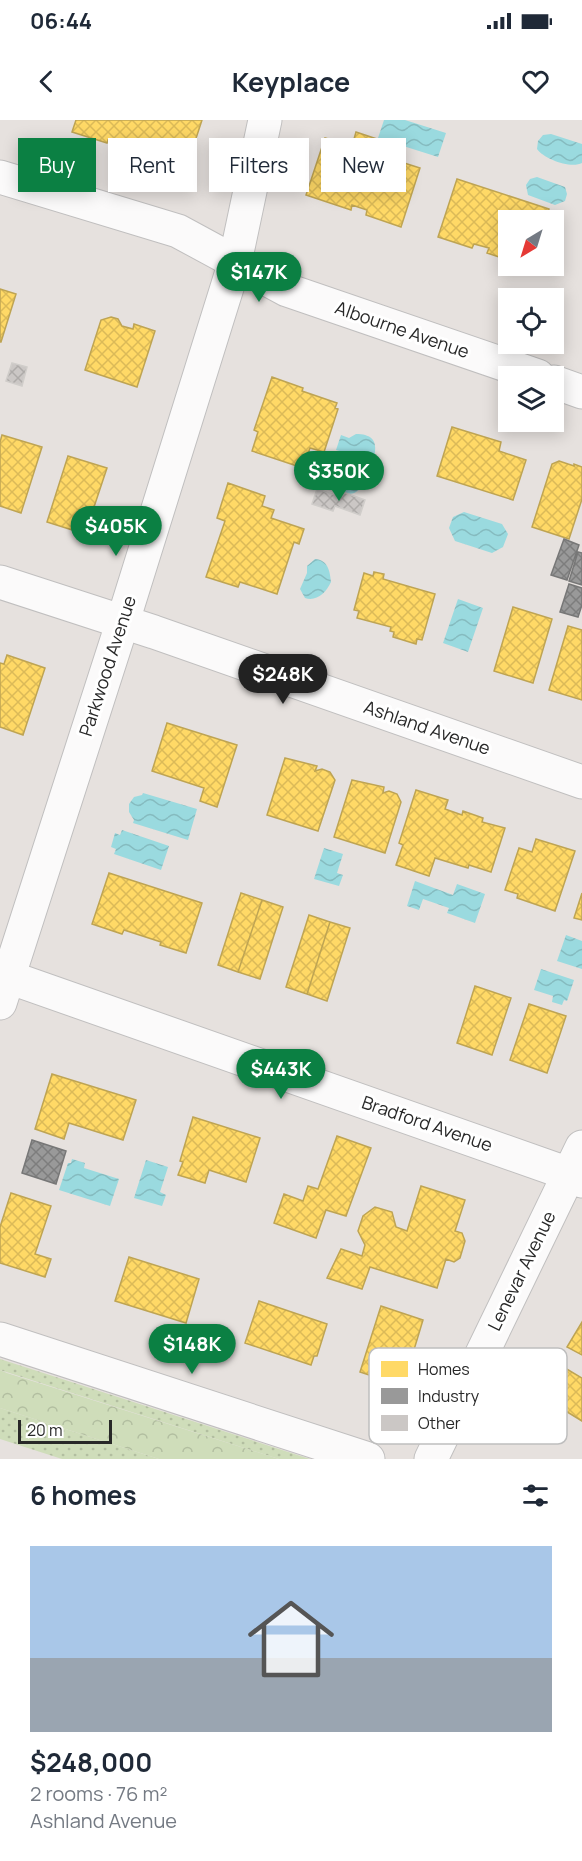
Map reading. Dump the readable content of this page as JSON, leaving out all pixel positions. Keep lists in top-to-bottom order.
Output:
{
  "streets": {
    "street": [
      "Albourne Avenue",
      "Parkwood Avenue",
      "Ashland Avenue",
      "Bradford Avenue",
      "Lenevar Avenue"
    ]
  },
  "crossings": [
    ["Albourne Avenue", "Parkwood Avenue"],
    ["Parkwood Avenue", "Ashland Avenue"],
    ["Parkwood Avenue", "Bradford Avenue"],
    ["Bradford Avenue", "Lenevar Avenue"]
  ],
  "legend": ["Homes", "Industry", "Other"],
  "scale_bar": "20 m",
  "north": "bottom left",
  "page": {
    "status": "06:44",
    "header": "Keyplace",
    "chip": [
      "Buy",
      "Rent",
      "Filters",
      "New"
    ],
    "price": [
      "$147K",
      "$350K",
      "$405K",
      "$248K",
      "$443K",
      "$148K"
    ],
    "scale": "20 m",
    "heading": "6 homes",
    "list": [
      {
        "name": "$248,000",
        "note": "2 rooms · 76 m² · Ashland Avenue"
      }
    ]
  }
}
